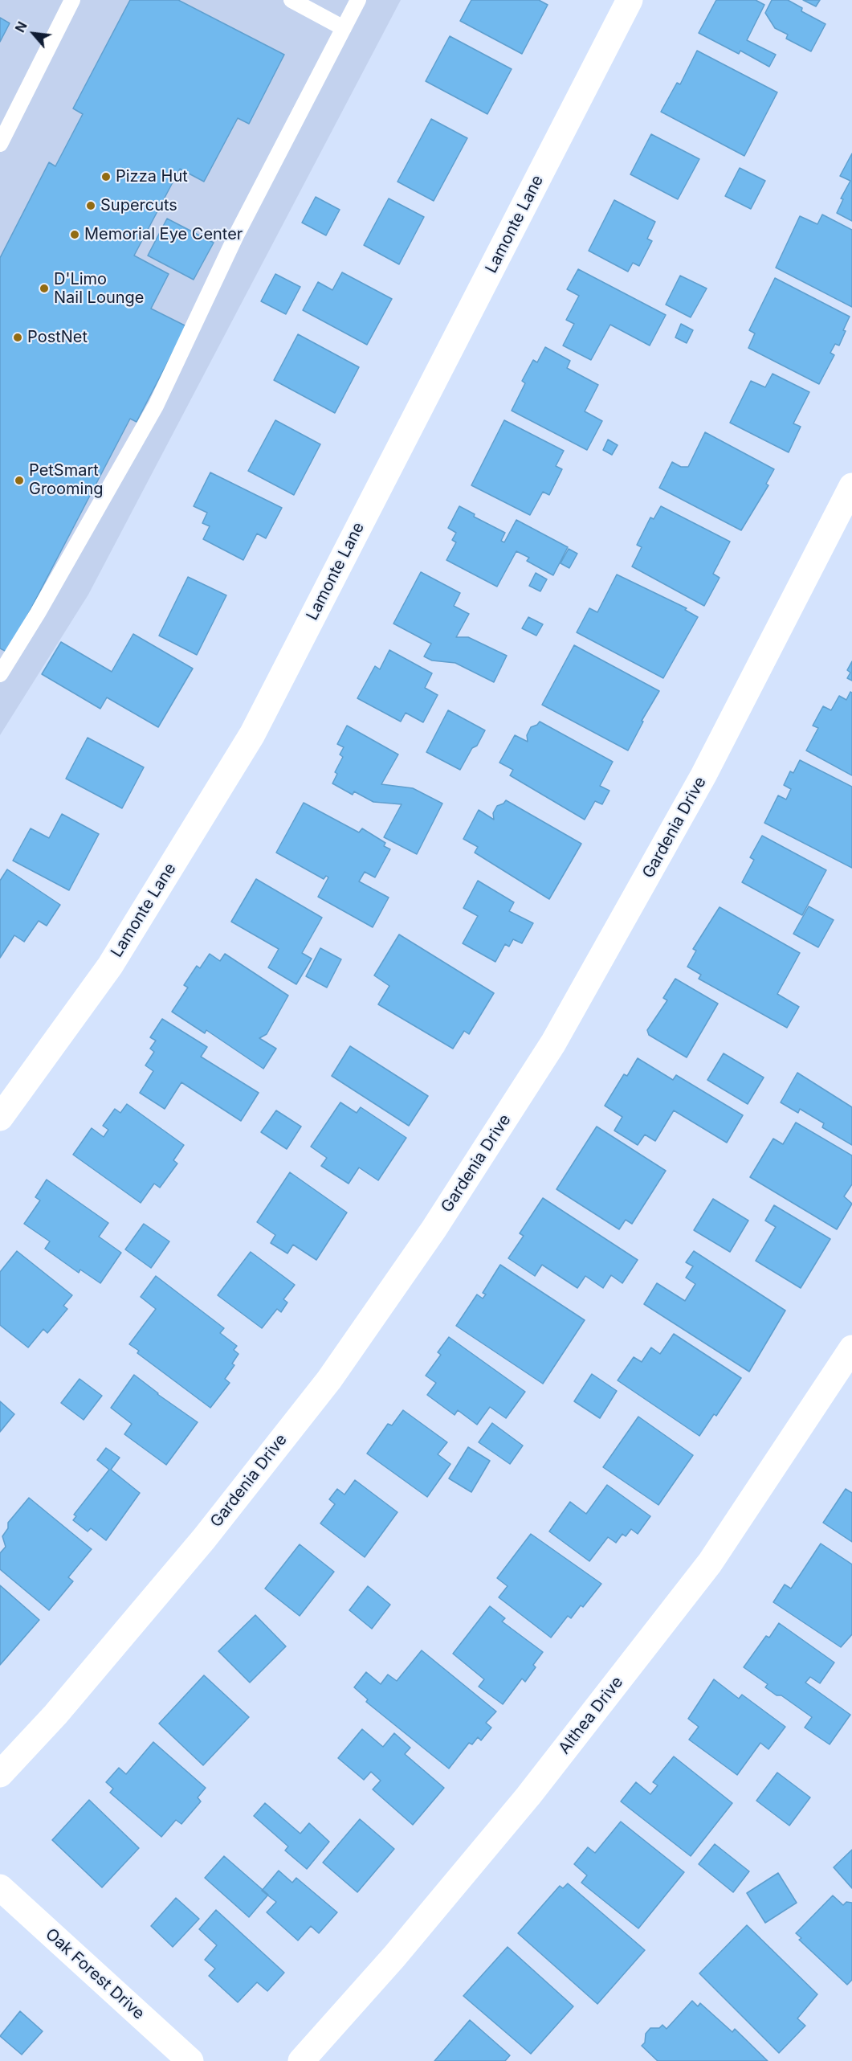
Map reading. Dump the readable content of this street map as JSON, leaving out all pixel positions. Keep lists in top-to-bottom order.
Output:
{
  "streets": {
    "street": [
      "Lamonte Lane",
      "Gardenia Drive",
      "Althea Drive",
      "Oak Forest Drive"
    ]
  },
  "places": [
    "Pizza Hut",
    "Supercuts",
    "Memorial Eye Center",
    "D'Limo Nail Lounge",
    "PostNet",
    "PetSmart Grooming"
  ],
  "north": "top left"
}
